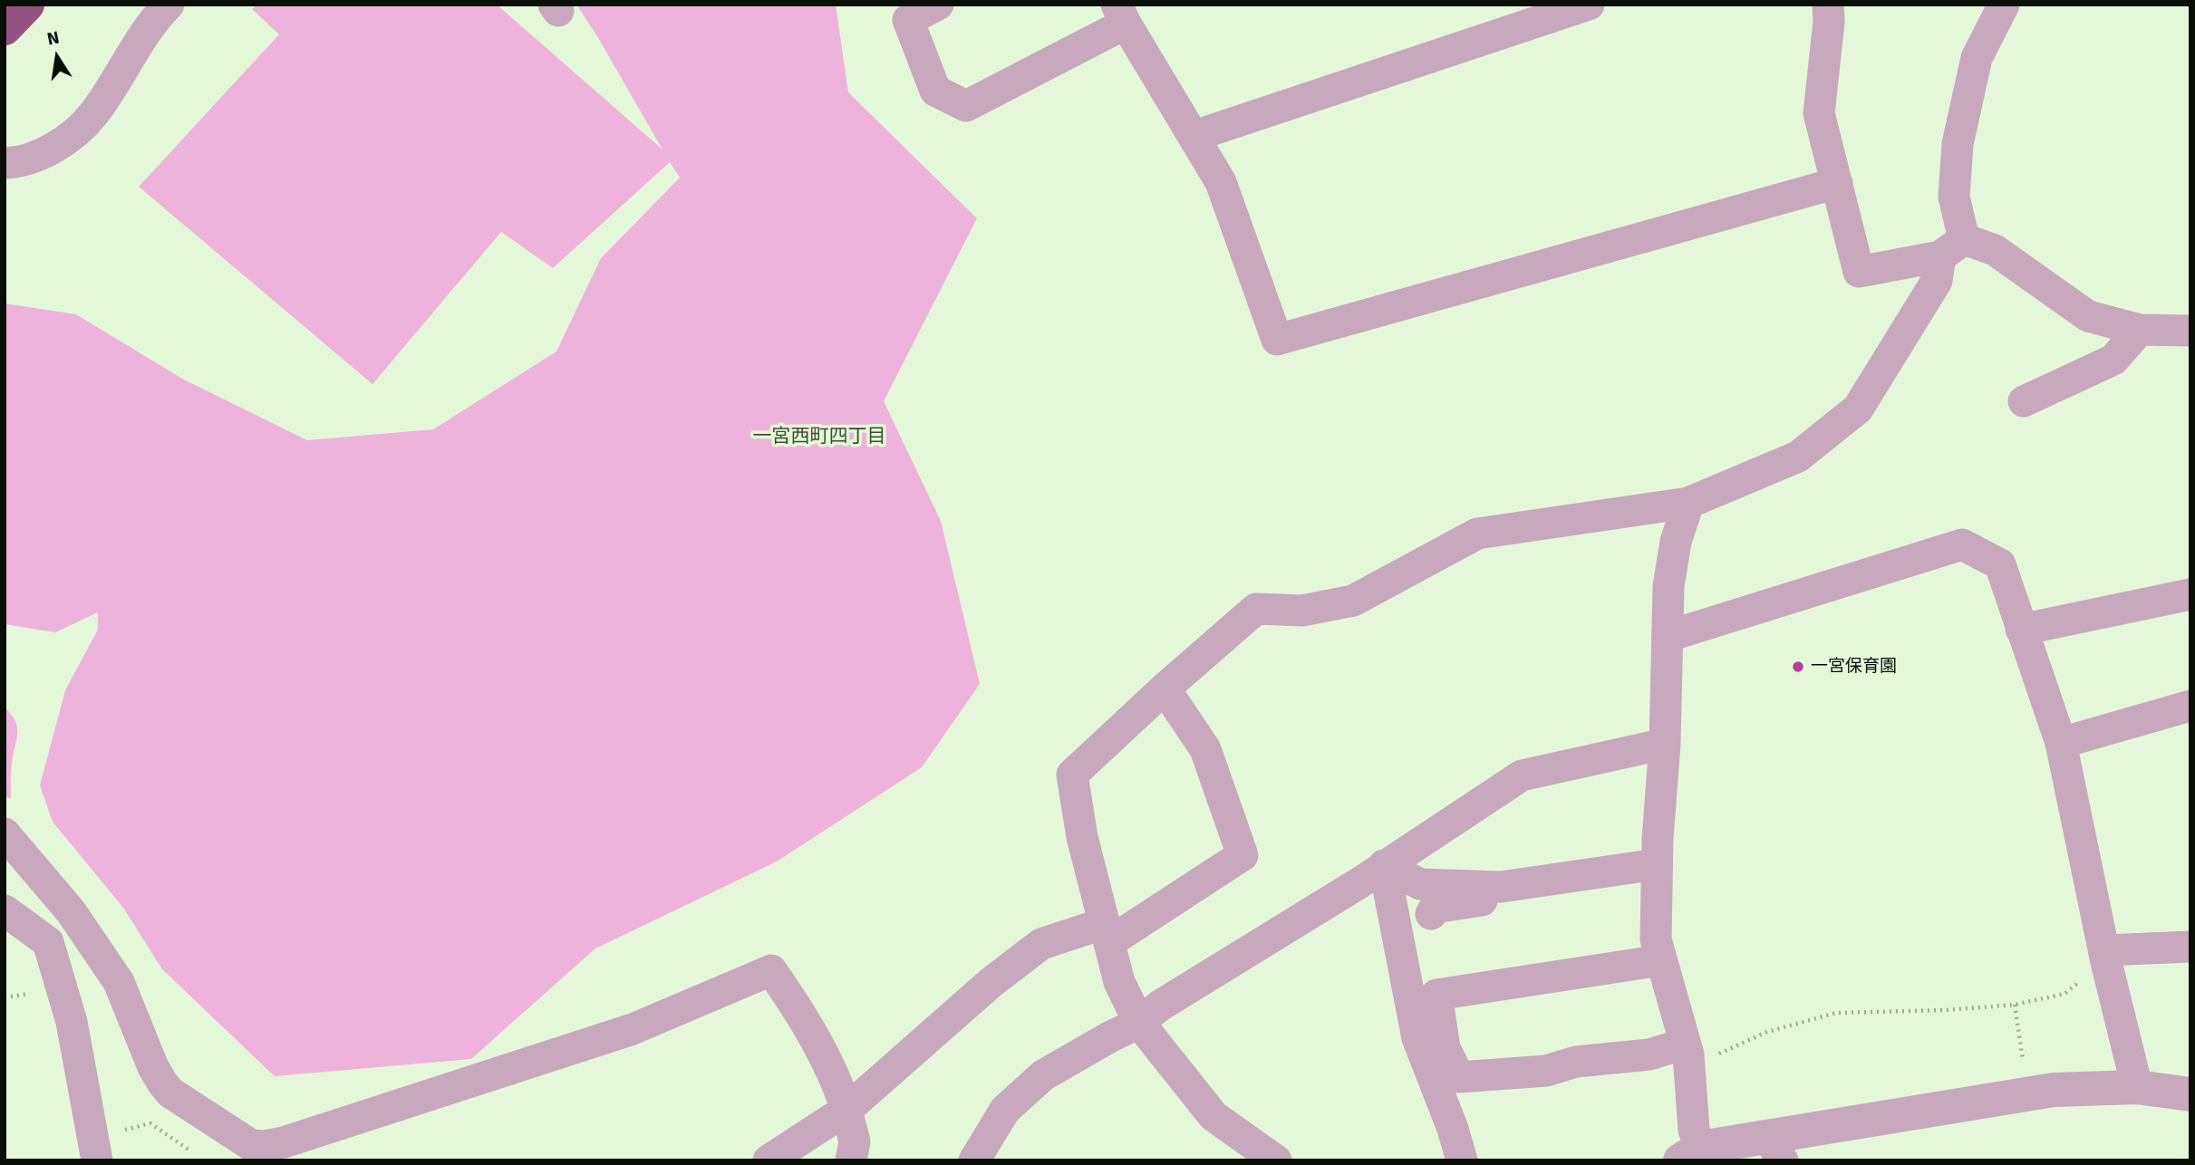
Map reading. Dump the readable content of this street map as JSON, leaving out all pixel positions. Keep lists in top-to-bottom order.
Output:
{
  "districts": ["一宮西町四丁目"],
  "places": ["一宮保育園"],
  "north": "top"
}
